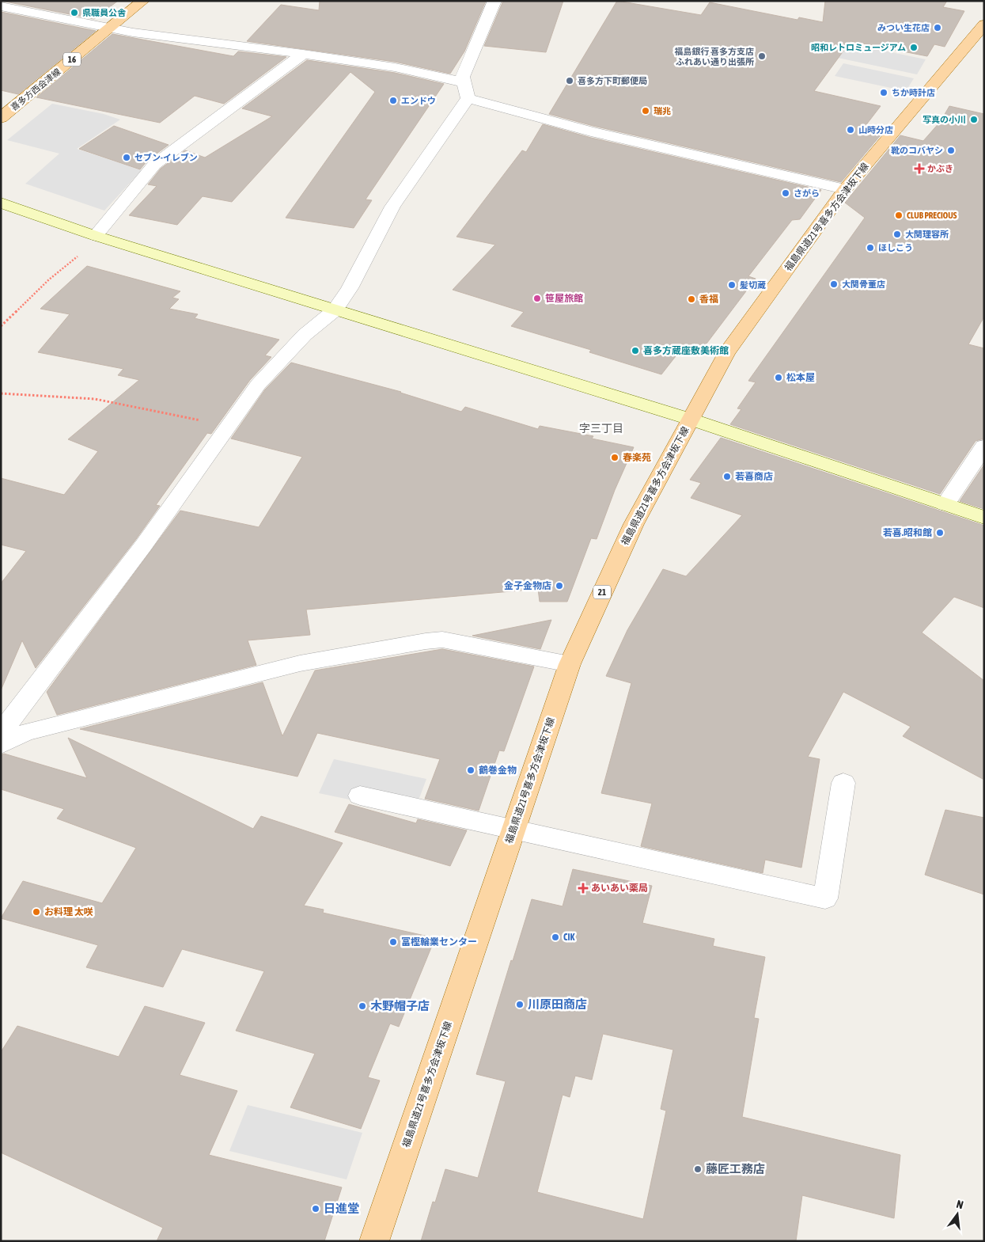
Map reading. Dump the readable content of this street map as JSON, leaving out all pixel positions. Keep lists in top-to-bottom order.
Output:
{
  "streets": {
    "main road": [
      "16",
      "喜多方西会津線",
      "福島県道21号喜多方会津坂下線",
      "21"
    ]
  },
  "districts": ["字三丁目"],
  "places": {
    "other": [
      "県職員公舎",
      "みつい生花店",
      "昭和レトロミュージアム",
      "福島銀行 喜多方支店 ふれあい通り出張所",
      "喜多方下町郵便局",
      "ちか時計店",
      "エンドウ",
      "瑞兆",
      "写真の小川",
      "山時分店",
      "靴のコバヤシ",
      "セブン-イレブン",
      "さがら",
      "CLUB PRECIOUS",
      "大関理容所",
      "ほしこう",
      "大関骨董店",
      "髪切蔵",
      "笹屋旅館",
      "香福",
      "喜多方蔵座敷美術館",
      "松本屋",
      "春楽苑",
      "若喜商店",
      "若喜.昭和館",
      "金子金物店",
      "鶴巻金物",
      "お料理 太咲",
      "CIK",
      "冨樫輪業センター",
      "川原田商店",
      "木野帽子店",
      "藤匠工務店",
      "日進堂"
    ],
    "health": ["かぶき", "あいあい薬局"]
  },
  "north": "top"
}
